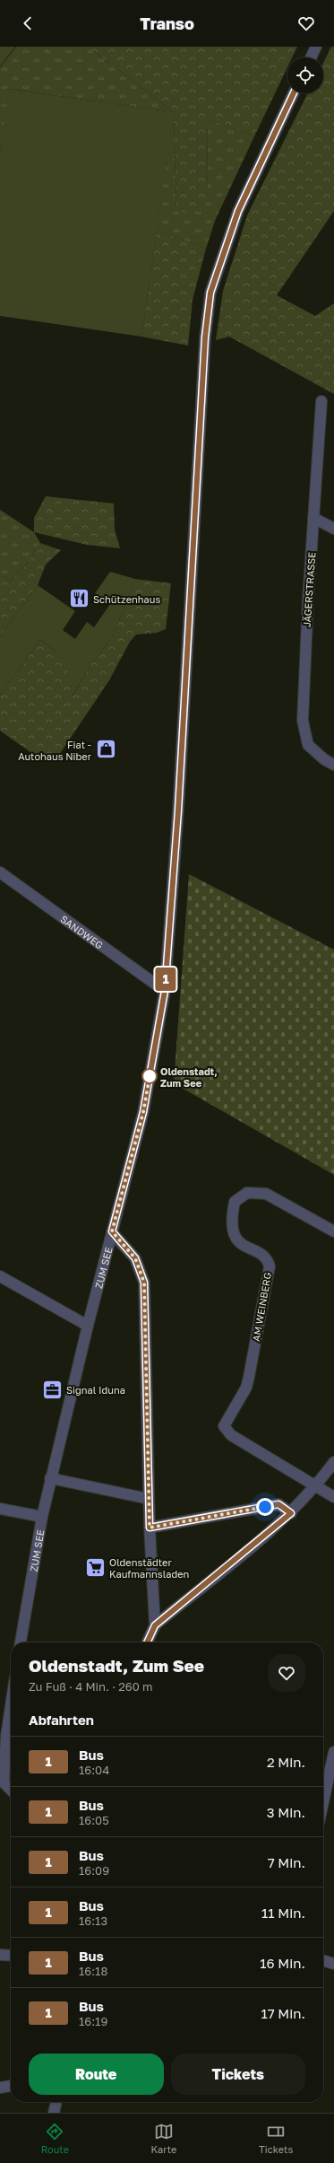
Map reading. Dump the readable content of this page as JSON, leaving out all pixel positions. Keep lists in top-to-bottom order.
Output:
{
  "streets": {
    "street": [
      "JÄGERSTRASSE",
      "SANDWEG",
      "ZUM SEE",
      "AM WEINBERG"
    ]
  },
  "crossings": [
    ["SANDWEG", "ZUM SEE"]
  ],
  "places": {
    "restaurant": ["Schützenhaus"],
    "shop": ["Fiat - Autohaus Niber"],
    "other": ["Oldenstadt, Zum See"],
    "office": ["Signal Iduna"],
    "supermarket": ["Oldenstädter Kaufmannsladen"]
  },
  "lines": ["bus line 1"],
  "page": {
    "header": "Transo",
    "on_map": "1",
    "heading": [
      ["Oldenstadt, Zum See", "Zu Fuß · 4 Min. · 260 m"],
      "Abfahrten"
    ],
    "list": [
      {
        "mark": "1",
        "name": "Bus",
        "note": "16:04",
        "value": "2 Min."
      },
      {
        "mark": "1",
        "name": "Bus",
        "note": "16:05",
        "value": "3 Min."
      },
      {
        "mark": "1",
        "name": "Bus",
        "note": "16:09",
        "value": "7 Min."
      },
      {
        "mark": "1",
        "name": "Bus",
        "note": "16:13",
        "value": "11 Min."
      },
      {
        "mark": "1",
        "name": "Bus",
        "note": "16:18",
        "value": "16 Min."
      },
      {
        "mark": "1",
        "name": "Bus",
        "note": "16:19",
        "value": "17 Min."
      }
    ],
    "buttons": ["Route", "Tickets"],
    "tabs": ["Route", "Karte", "Tickets"]
  }
}
